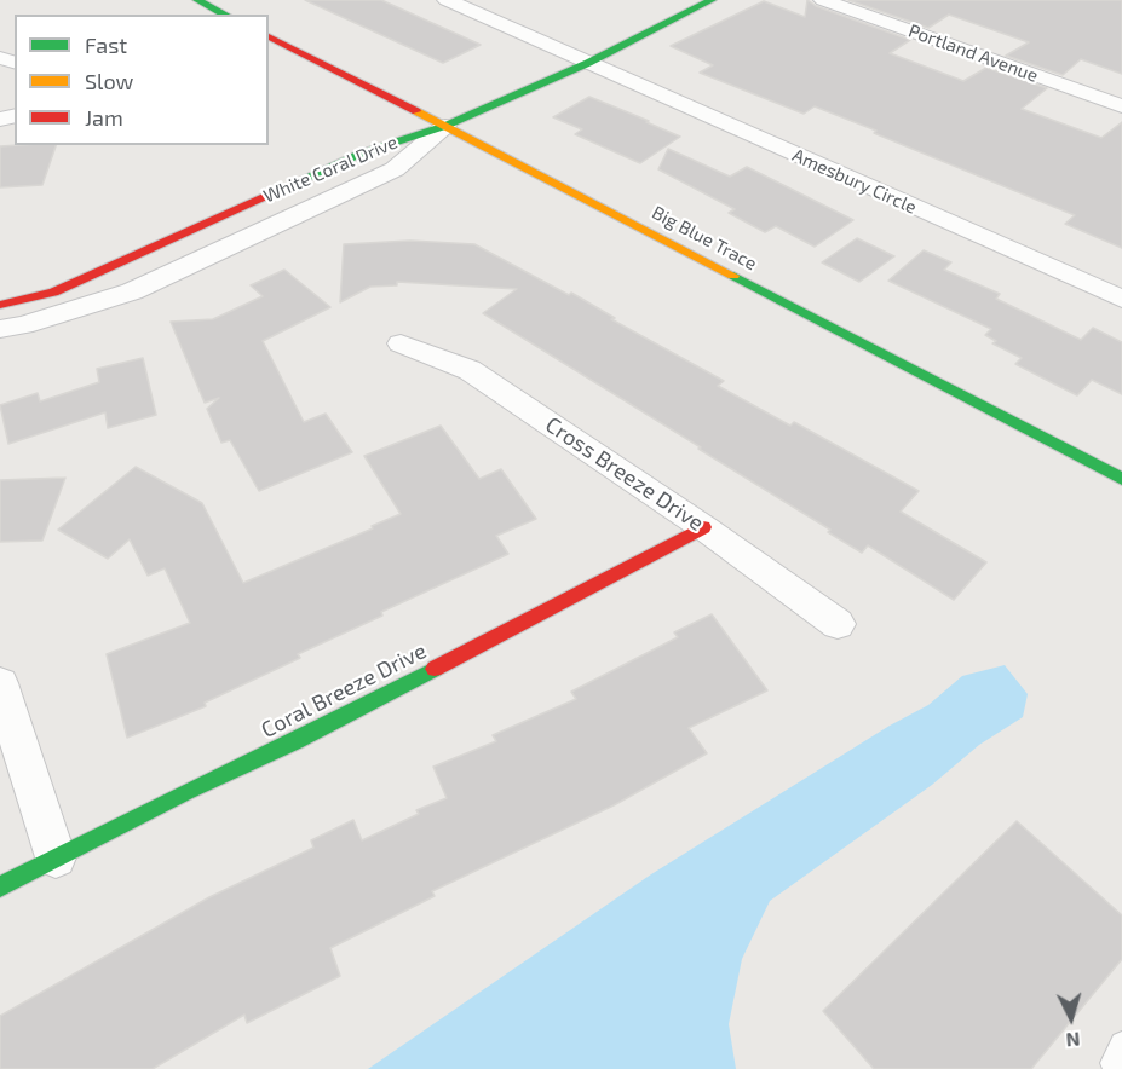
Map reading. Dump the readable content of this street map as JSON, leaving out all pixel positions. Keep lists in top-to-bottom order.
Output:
{
  "streets": {
    "street": [
      "Portland Avenue",
      "White Coral Drive",
      "Amesbury Circle",
      "Big Blue Trace",
      "Cross Breeze Drive",
      "Coral Breeze Drive"
    ]
  },
  "crossings": [
    ["White Coral Drive", "Big Blue Trace"],
    ["Cross Breeze Drive", "Coral Breeze Drive"]
  ],
  "legend": ["Fast", "Slow", "Jam"],
  "north": "bottom"
}
